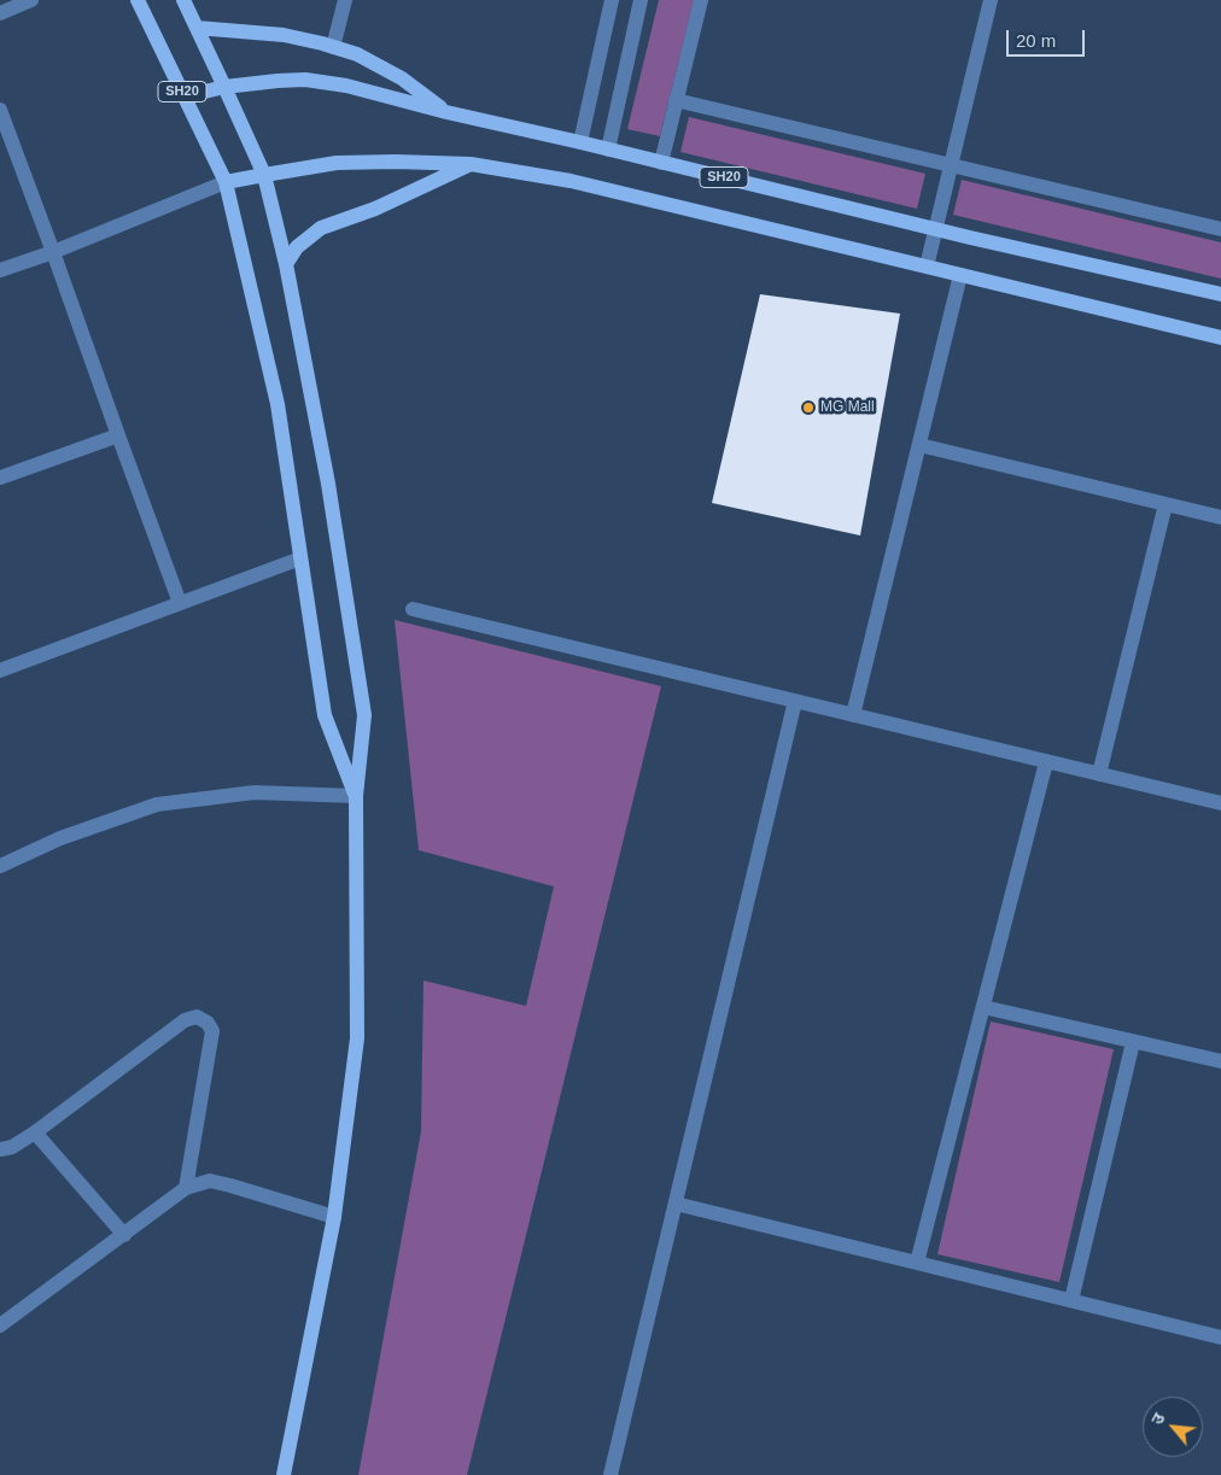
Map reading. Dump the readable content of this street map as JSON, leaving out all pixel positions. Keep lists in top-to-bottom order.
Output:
{
  "streets": {
    "main road": ["SH20"]
  },
  "places": ["MG Mall"],
  "scale_bar": "20 m",
  "north": "top left"
}
